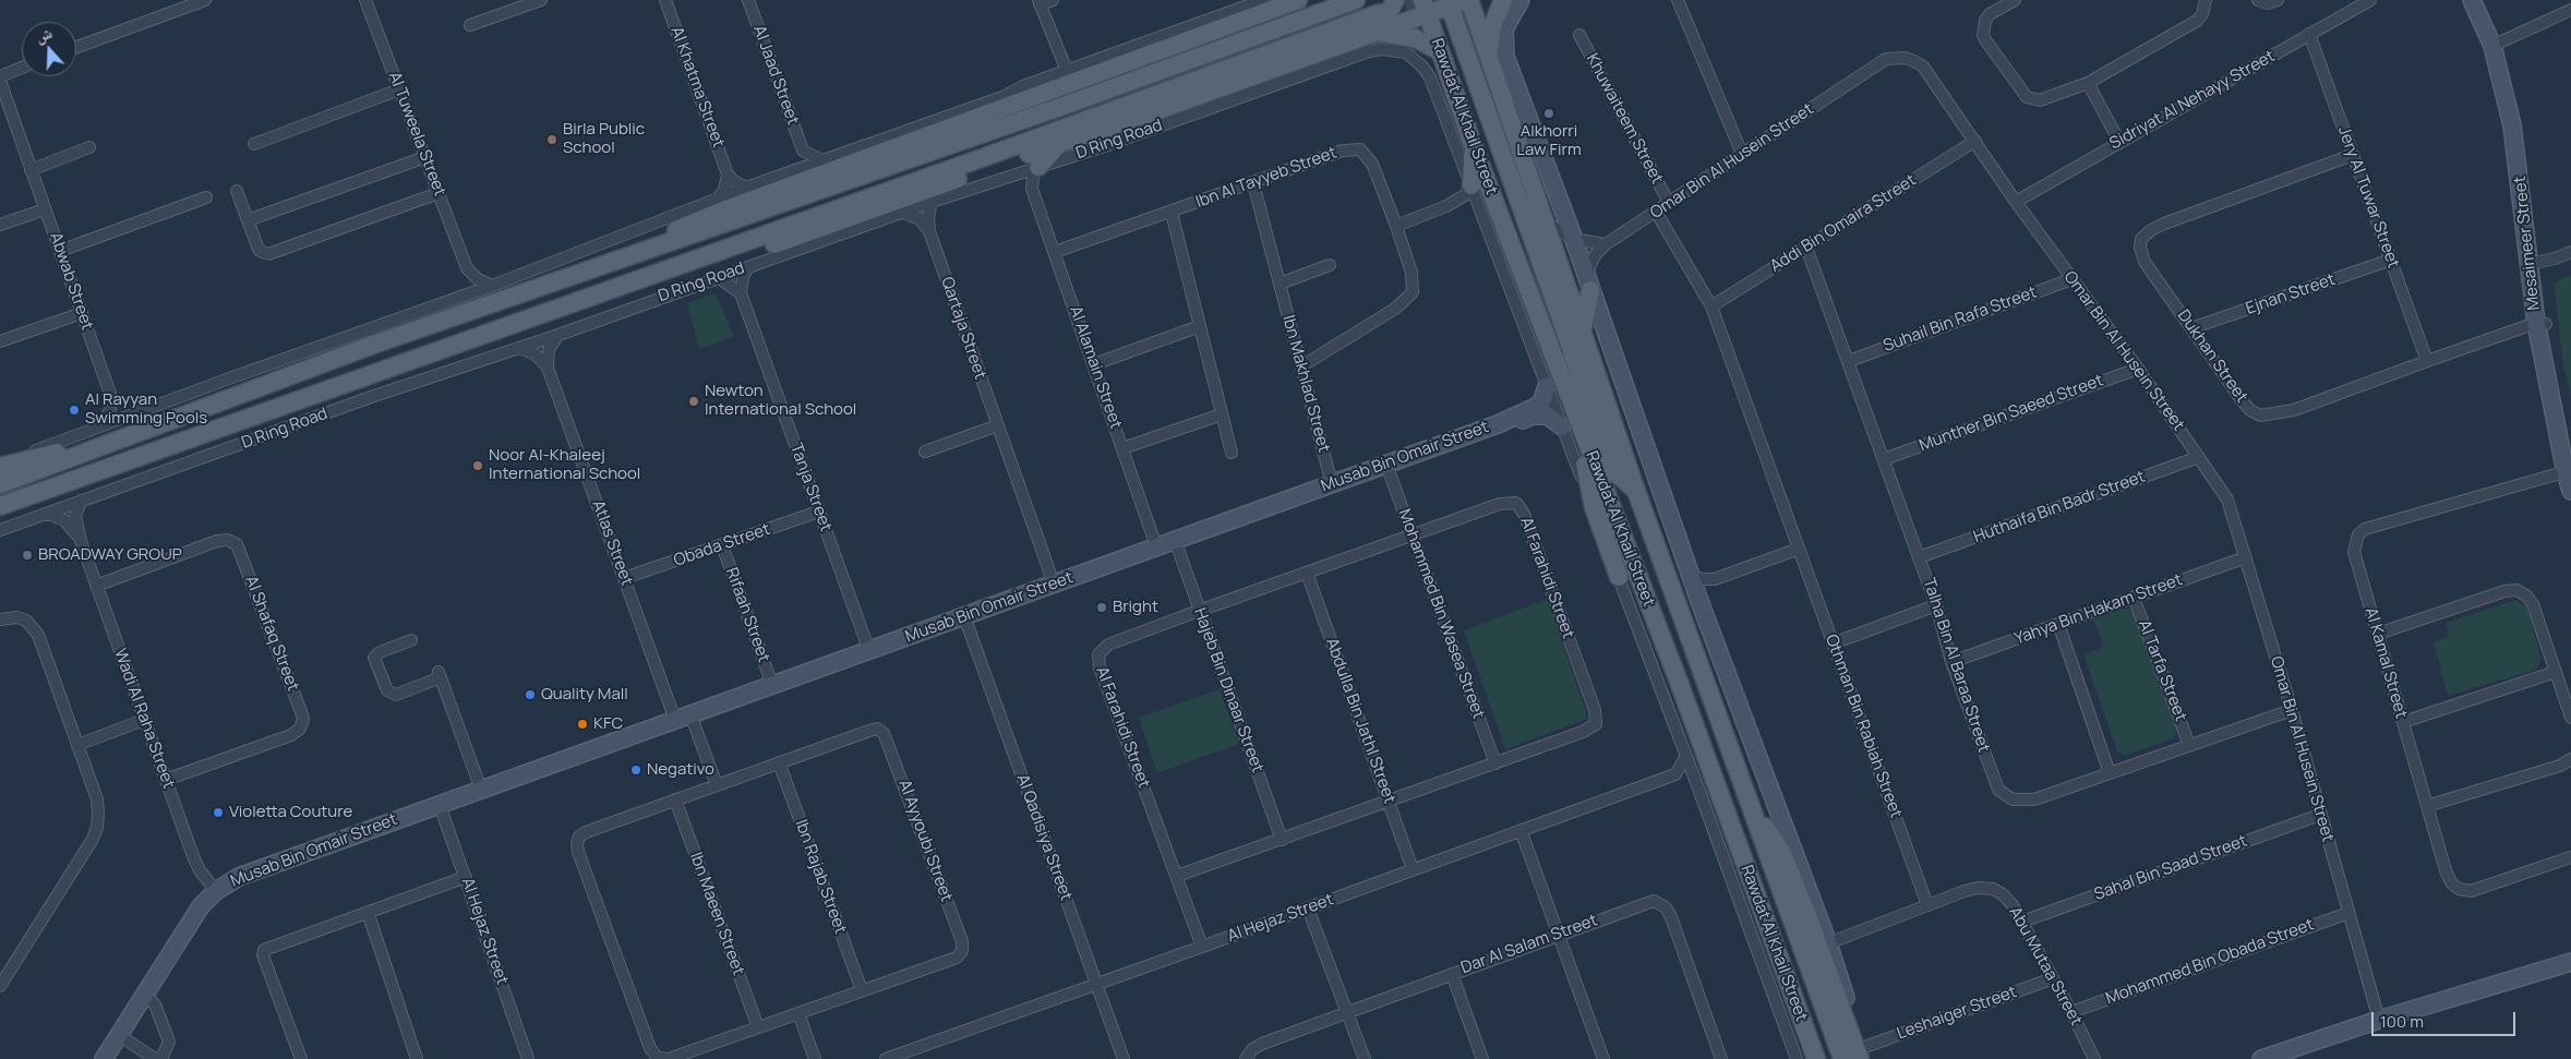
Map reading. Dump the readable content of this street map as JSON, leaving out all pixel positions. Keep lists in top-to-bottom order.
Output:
{
  "streets": {
    "main road": ["Rawdat Al Khail Street", "D Ring Road"],
    "street": [
      "Al Jaad Street",
      "Al Khatma Street",
      "Sidriyat Al Nehayy Street",
      "Khuwaiteem Street",
      "Al Tuweela Street",
      "Omar Bin Al Husein Street",
      "Ibn Al Tayyeb Street",
      "Jery Al Tuwar Street",
      "Addi Bin Omaira Street",
      "Mesaimeer Street",
      "Abwab Street",
      "Ejnan Street",
      "Suhail Bin Rafa Street",
      "Qartaja Street",
      "Dukhan Street",
      "Al Alamain Street",
      "Ibn Makhlad Street",
      "Munther Bin Saeed Street",
      "Musab Bin Omair Street",
      "Tanja Street",
      "Huthaifa Bin Badr Street",
      "Atlas Street",
      "Obada Street",
      "Al Farahidi Street",
      "Yahya Bin Hakam Street",
      "Mohammed Bin Wasea Street",
      "Rifaah Street",
      "Al Shafaq Street",
      "Al Kamal Street",
      "Talha Bin Al Baraa Street",
      "Al Tarfa Street",
      "Hajeb Bin Dinaar Street",
      "Wadi Al Raha Street",
      "Abdulla Bin Jathl Street",
      "Othman Bin Rabiah Street",
      "Al Qadisiya Street",
      "Al Ayyoubi Street",
      "Sahal Bin Saad Street",
      "Ibn Rajab Street",
      "Ibn Maeen Street",
      "Al Hejaz Street",
      "Dar Al Salam Street",
      "Mohammed Bin Obada Street",
      "Abu Mutaa Street",
      "Leshaiger Street"
    ]
  },
  "crossings": [
    ["Sidriyat Al Nehayy Street", "Omar Bin Al Husein Street"],
    ["Sidriyat Al Nehayy Street", "Jery Al Tuwar Street"],
    ["Rawdat Al Khail Street", "D Ring Road"],
    ["Rawdat Al Khail Street", "Musab Bin Omair Street"],
    ["Khuwaiteem Street", "Omar Bin Al Husein Street"],
    ["D Ring Road", "Qartaja Street"],
    ["D Ring Road", "Wadi Al Raha Street"],
    ["Omar Bin Al Husein Street", "Addi Bin Omaira Street"],
    ["Omar Bin Al Husein Street", "Suhail Bin Rafa Street"],
    ["Omar Bin Al Husein Street", "Munther Bin Saeed Street"],
    ["Omar Bin Al Husein Street", "Huthaifa Bin Badr Street"],
    ["Omar Bin Al Husein Street", "Yahya Bin Hakam Street"],
    ["Omar Bin Al Husein Street", "Talha Bin Al Baraa Street"],
    ["Omar Bin Al Husein Street", "Othman Bin Rabiah Street"],
    ["Omar Bin Al Husein Street", "Sahal Bin Saad Street"],
    ["Omar Bin Al Husein Street", "Mohammed Bin Obada Street"],
    ["Ibn Al Tayyeb Street", "Al Alamain Street"],
    ["Ibn Al Tayyeb Street", "Ibn Makhlad Street"],
    ["Jery Al Tuwar Street", "Ejnan Street"],
    ["Jery Al Tuwar Street", "Dukhan Street"],
    ["Addi Bin Omaira Street", "Talha Bin Al Baraa Street"],
    ["Addi Bin Omaira Street", "Othman Bin Rabiah Street"],
    ["Mesaimeer Street", "Dukhan Street"],
    ["Mesaimeer Street", "Al Kamal Street"],
    ["Ejnan Street", "Dukhan Street"],
    ["Suhail Bin Rafa Street", "Talha Bin Al Baraa Street"],
    ["Qartaja Street", "Musab Bin Omair Street"],
    ["Al Alamain Street", "Musab Bin Omair Street"],
    ["Ibn Makhlad Street", "Musab Bin Omair Street"],
    ["Munther Bin Saeed Street", "Talha Bin Al Baraa Street"],
    ["Musab Bin Omair Street", "Tanja Street"],
    ["Musab Bin Omair Street", "Atlas Street"],
    ["Musab Bin Omair Street", "Mohammed Bin Wasea Street"],
    ["Musab Bin Omair Street", "Rifaah Street"],
    ["Musab Bin Omair Street", "Hajeb Bin Dinaar Street"],
    ["Musab Bin Omair Street", "Wadi Al Raha Street"],
    ["Musab Bin Omair Street", "Al Qadisiya Street"],
    ["Musab Bin Omair Street", "Al Hejaz Street"],
    ["Tanja Street", "Obada Street"],
    ["Huthaifa Bin Badr Street", "Talha Bin Al Baraa Street"],
    ["Atlas Street", "Obada Street"],
    ["Obada Street", "Rifaah Street"],
    ["Al Farahidi Street", "Mohammed Bin Wasea Street"],
    ["Al Farahidi Street", "Hajeb Bin Dinaar Street"],
    ["Al Farahidi Street", "Abdulla Bin Jathl Street"],
    ["Al Farahidi Street", "Al Hejaz Street"],
    ["Yahya Bin Hakam Street", "Talha Bin Al Baraa Street"],
    ["Yahya Bin Hakam Street", "Al Tarfa Street"],
    ["Al Shafaq Street", "Wadi Al Raha Street"],
    ["Talha Bin Al Baraa Street", "Al Tarfa Street"],
    ["Abdulla Bin Jathl Street", "Al Hejaz Street"],
    ["Othman Bin Rabiah Street", "Abu Mutaa Street"],
    ["Al Qadisiya Street", "Al Hejaz Street"],
    ["Al Ayyoubi Street", "Ibn Rajab Street"],
    ["Al Ayyoubi Street", "Ibn Maeen Street"],
    ["Sahal Bin Saad Street", "Abu Mutaa Street"],
    ["Mohammed Bin Obada Street", "Abu Mutaa Street"],
    ["Abu Mutaa Street", "Leshaiger Street"]
  ],
  "places": [
    "Alkhorri Law Firm",
    "Birla Public School",
    "Newton International School",
    "Al Rayyan Swimming Pools",
    "Noor Al-Khaleej International School",
    "BROADWAY GROUP",
    "Bright",
    "Quality Mall",
    "KFC",
    "Negativo",
    "Violetta Couture"
  ],
  "scale_bar": "100 m",
  "north": "top"
}
